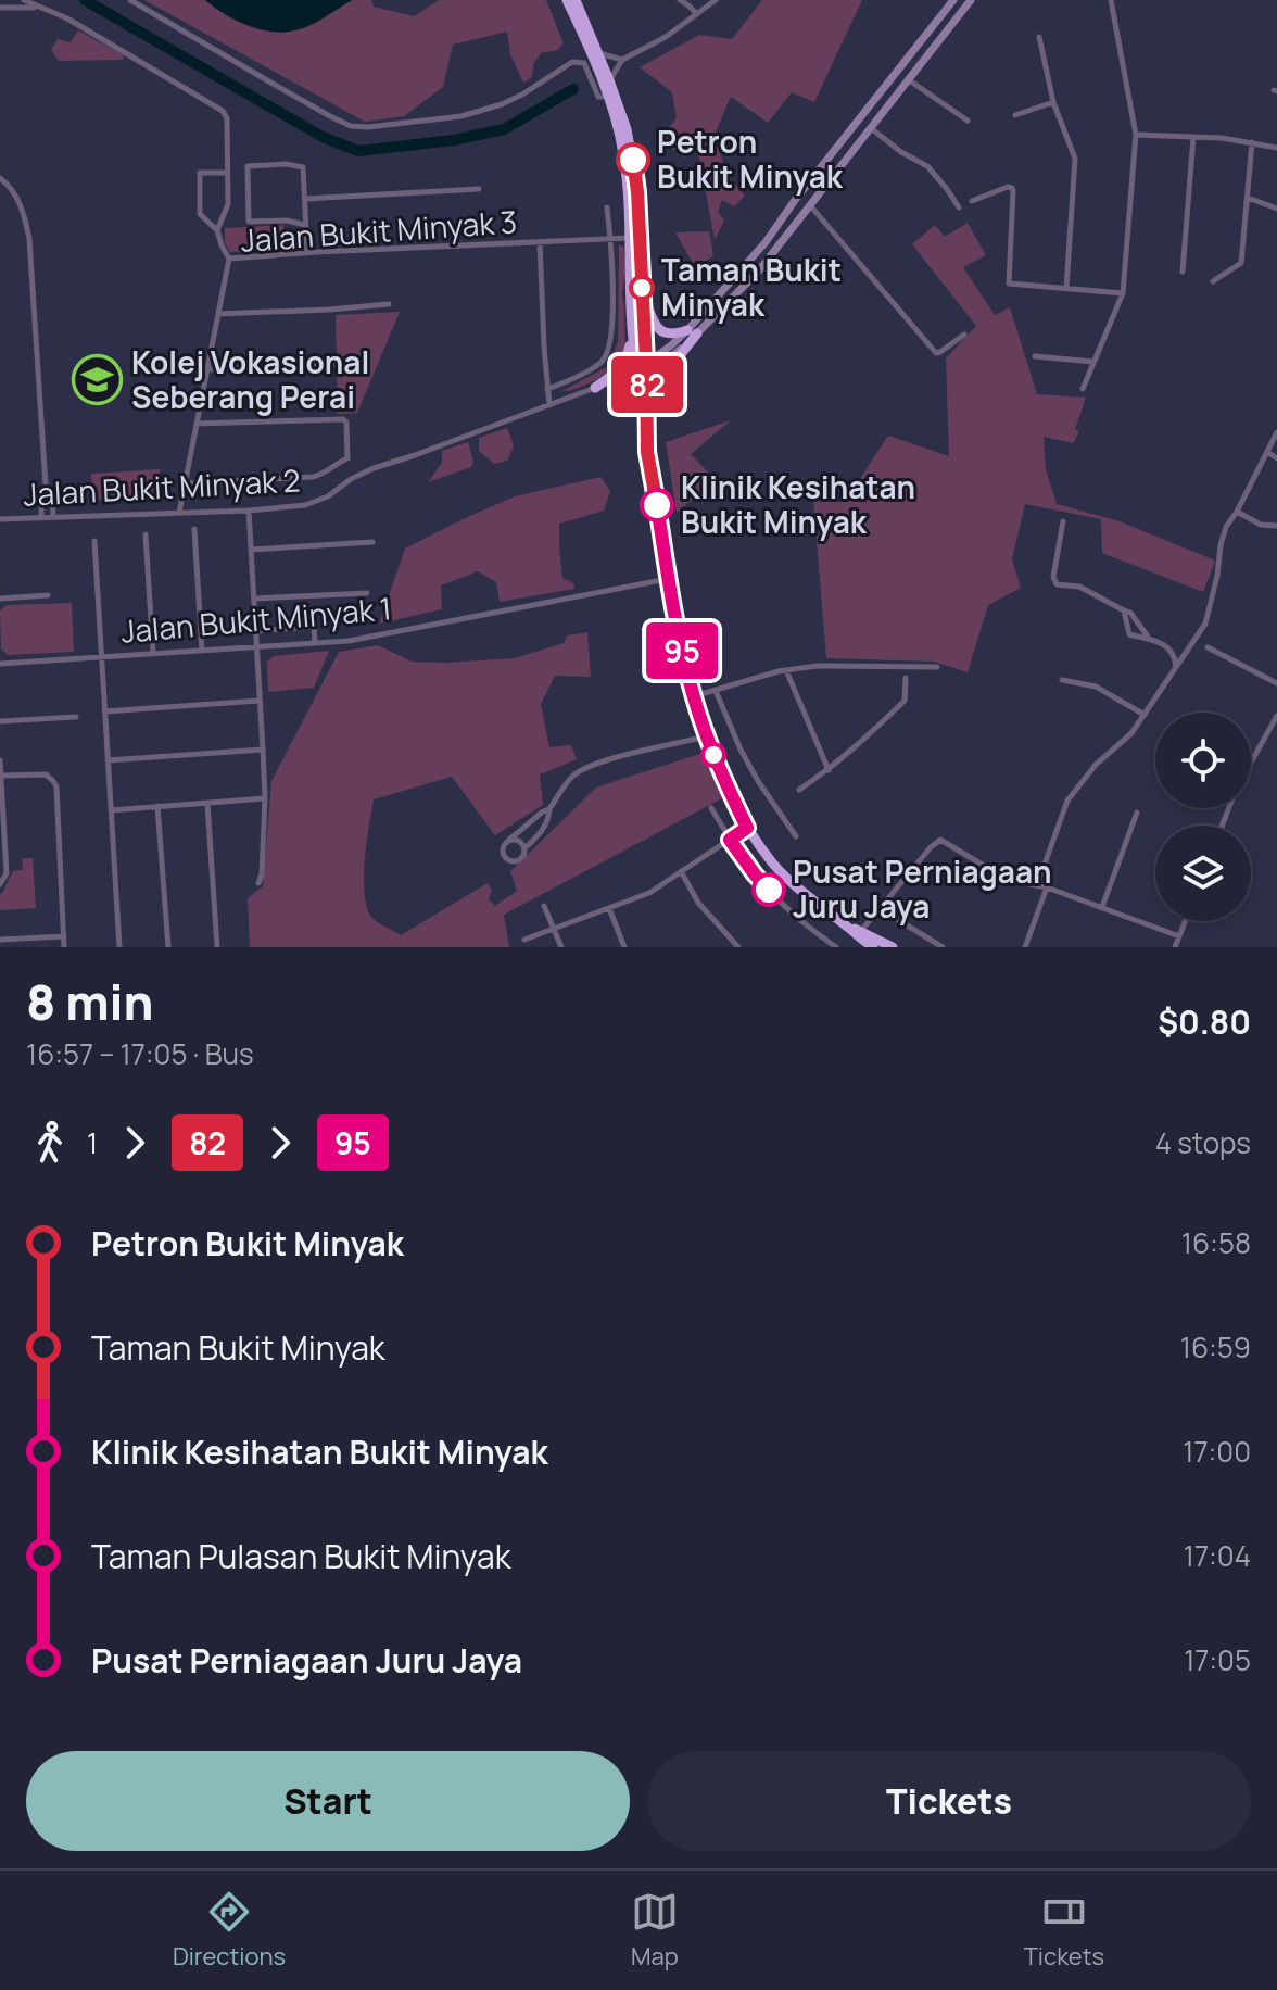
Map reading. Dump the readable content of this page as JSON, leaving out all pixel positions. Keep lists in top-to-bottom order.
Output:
{
  "streets": {
    "street": ["Jalan Bukit Minyak 3", "Jalan Bukit Minyak 2", "Jalan Bukit Minyak 1"]
  },
  "crossings": [
    ["Jalan Bukit Minyak 3", "Jalan Bukit Minyak 2"]
  ],
  "places": {
    "other": [
      "Petron Bukit Minyak",
      "Taman Bukit Minyak",
      "Klinik Kesihatan Bukit Minyak",
      "Pusat Perniagaan Juru Jaya"
    ],
    "school or university": ["Kolej Vokasional Seberang Perai"]
  },
  "lines": ["bus line 82", "bus line 95"],
  "page": {
    "on_map": ["82", "95"],
    "heading": ["8 min", "16:57 – 17:05 · Bus", "$0.80"],
    "legs": [
      "1",
      "82",
      "95",
      "4 stops"
    ],
    "list": [
      {
        "name": "Petron Bukit Minyak",
        "value": "16:58"
      },
      {
        "name": "Taman Bukit Minyak",
        "value": "16:59"
      },
      {
        "name": "Klinik Kesihatan Bukit Minyak",
        "value": "17:00"
      },
      {
        "name": "Taman Pulasan Bukit Minyak",
        "value": "17:04"
      },
      {
        "name": "Pusat Perniagaan Juru Jaya",
        "value": "17:05"
      }
    ],
    "buttons": ["Start", "Tickets"],
    "tabs": ["Directions", "Map", "Tickets"]
  }
}
